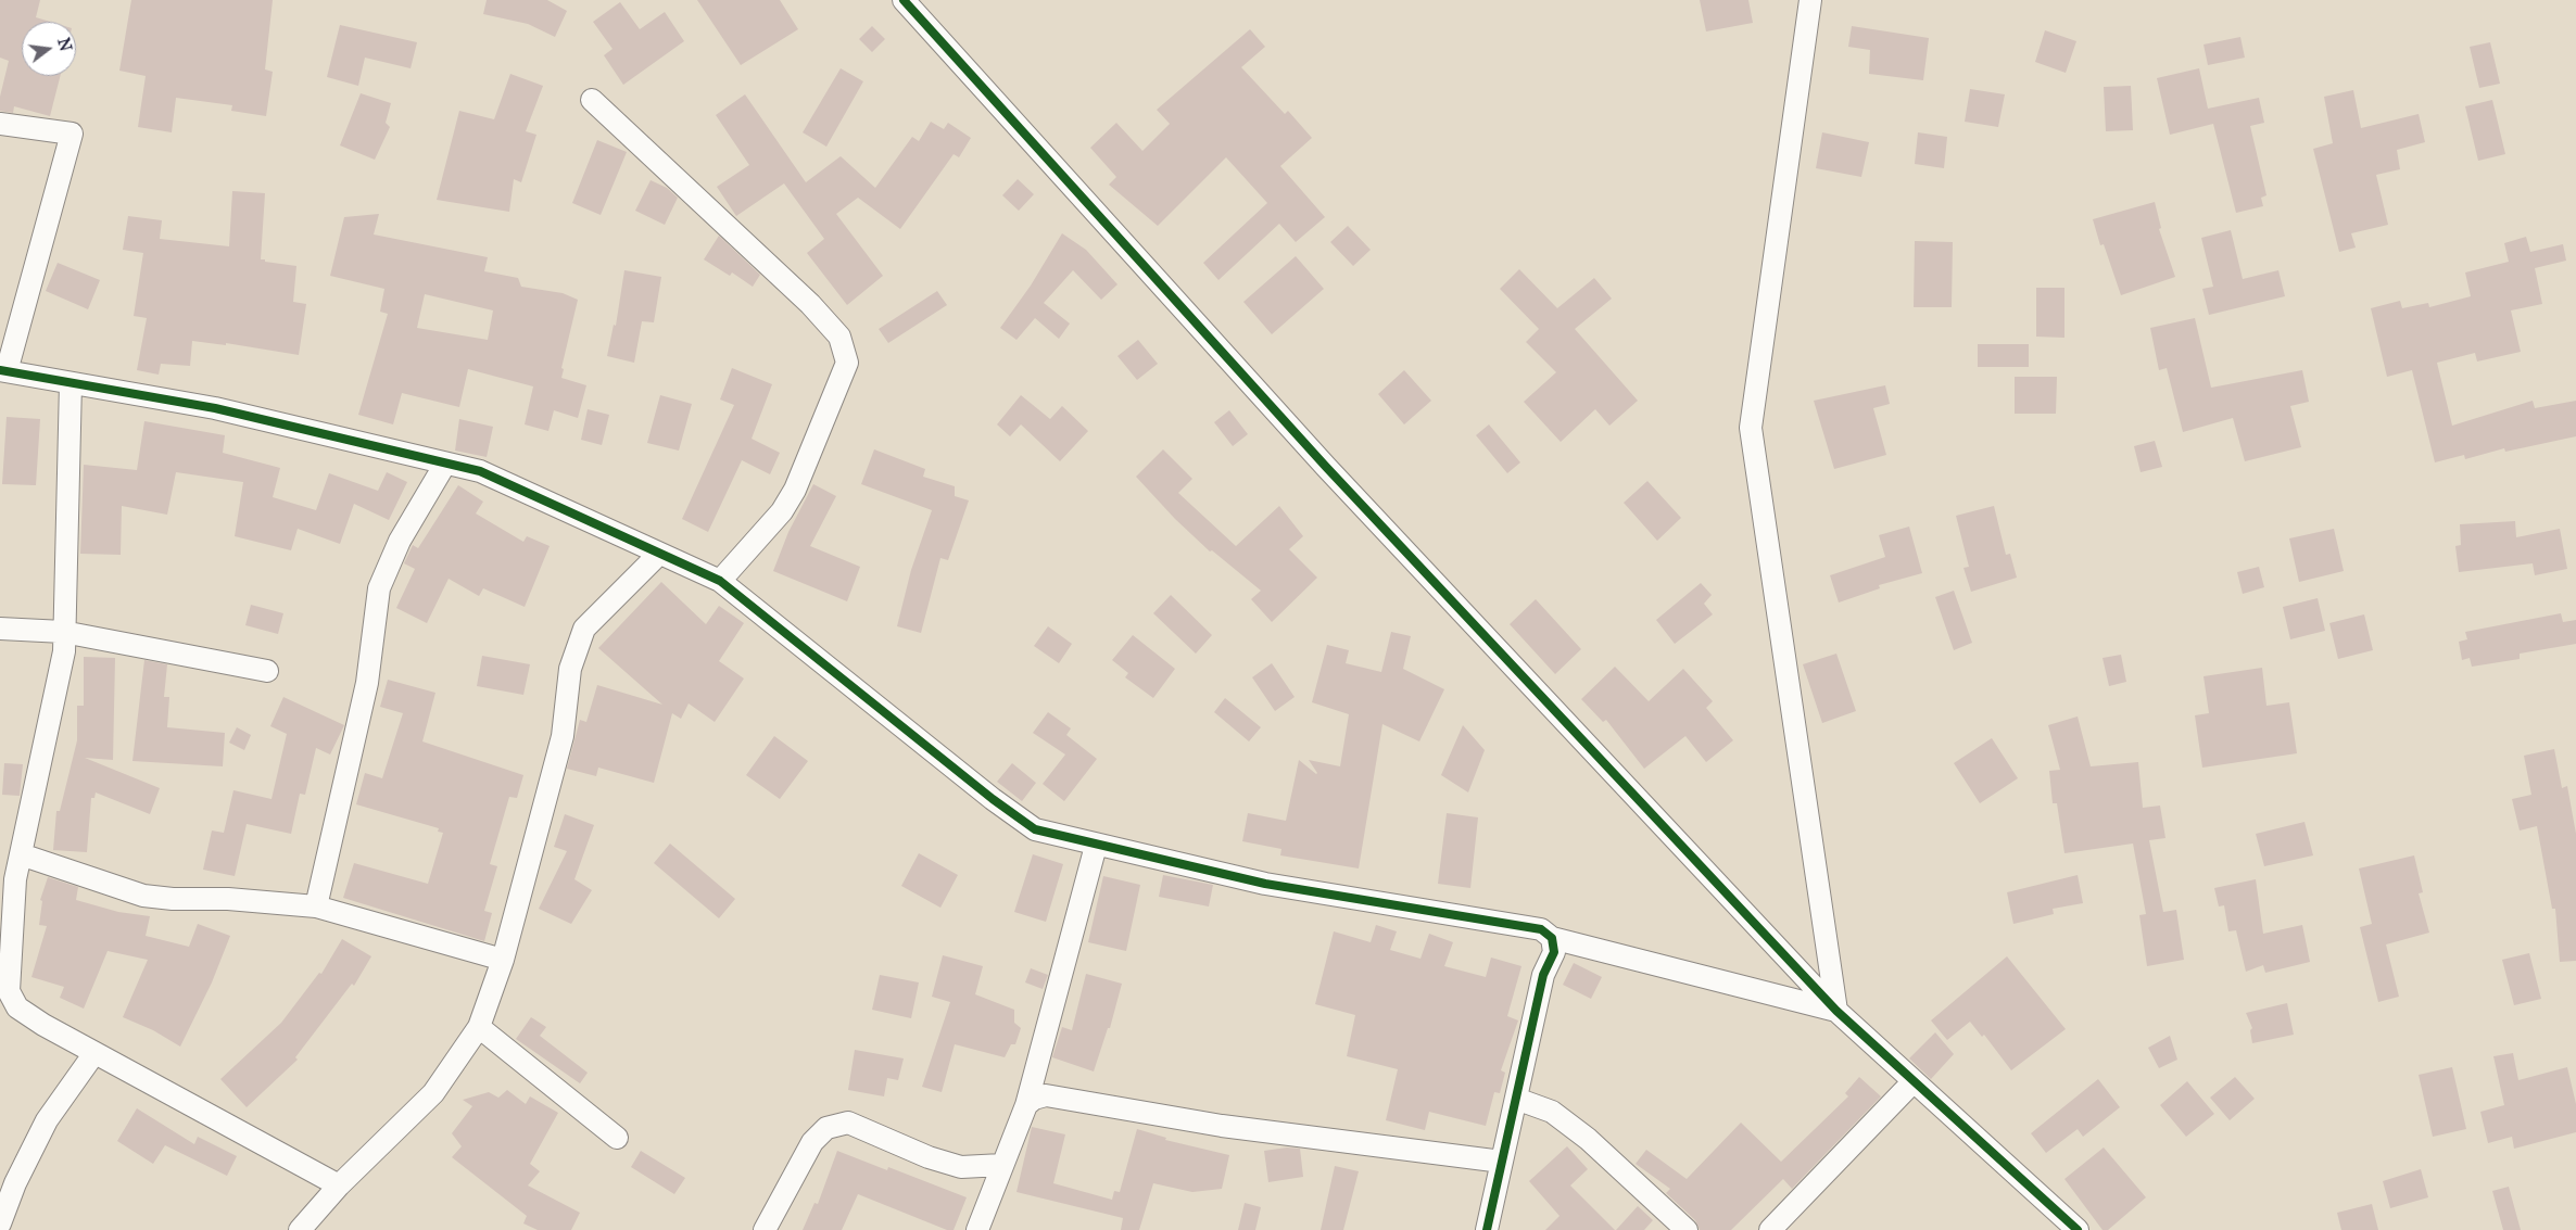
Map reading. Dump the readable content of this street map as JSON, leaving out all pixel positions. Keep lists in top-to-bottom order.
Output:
{
  "north": "right"
}
